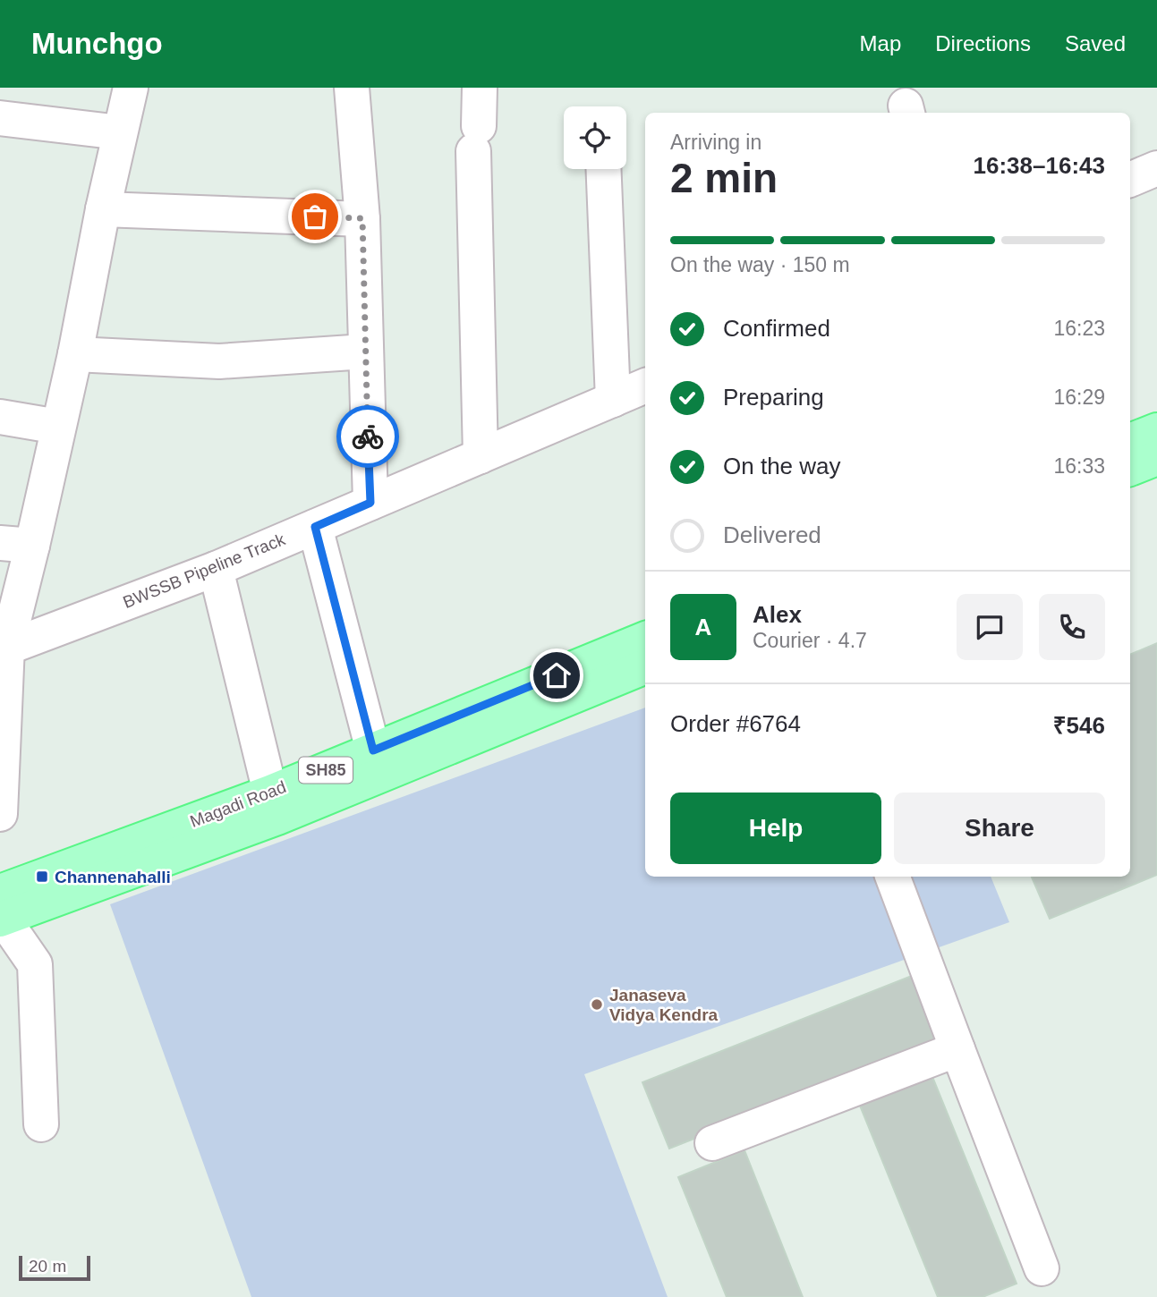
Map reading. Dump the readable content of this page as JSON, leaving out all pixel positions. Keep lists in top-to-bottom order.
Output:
{
  "streets": {
    "main road": ["SH85", "Magadi Road"],
    "street": ["BWSSB Pipeline Track"]
  },
  "places": {
    "transit": ["Channenahalli"],
    "other": ["Janaseva Vidya Kendra"]
  },
  "scale_bar": "20 m",
  "page": {
    "header": "Munchgo",
    "nav": ["Map", "Directions", "Saved"],
    "heading": ["2 min", "Arriving in", "16:38–16:43"],
    "panel": [
      "Alex",
      "Courier · 4.7",
      "Order #6764",
      "₹546"
    ],
    "bar": "On the way · 150 m",
    "list": [
      ["Confirmed", "16:23"],
      ["Preparing", "16:29"],
      ["On the way", "16:33"],
      "Delivered"
    ],
    "round": "A",
    "buttons": ["Help", "Share"],
    "scale": "20 m"
  }
}
